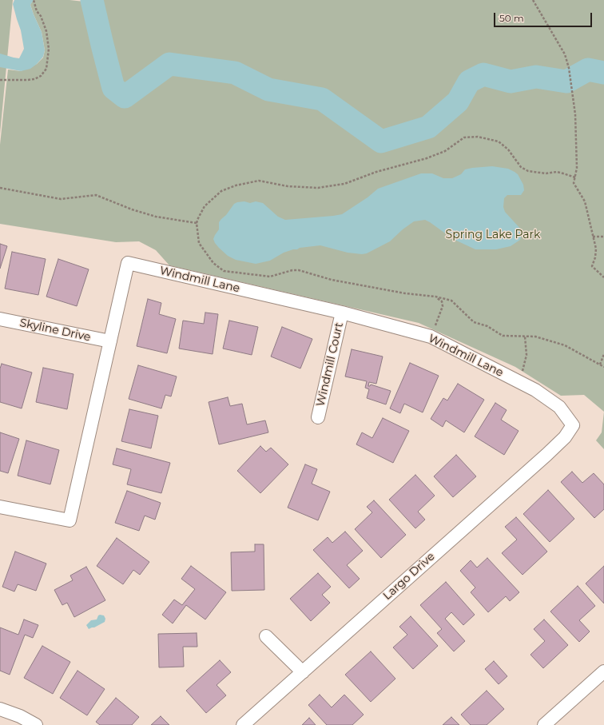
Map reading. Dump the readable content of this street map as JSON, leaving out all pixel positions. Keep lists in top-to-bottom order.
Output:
{
  "streets": {
    "street": [
      "Windmill Lane",
      "Skyline Drive",
      "Windmill Court",
      "Largo Drive"
    ]
  },
  "crossings": [
    ["Windmill Lane", "Skyline Drive"],
    ["Windmill Lane", "Windmill Court"],
    ["Windmill Lane", "Largo Drive"]
  ],
  "parks": ["Spring Lake Park"],
  "scale_bar": "50 m"
}
